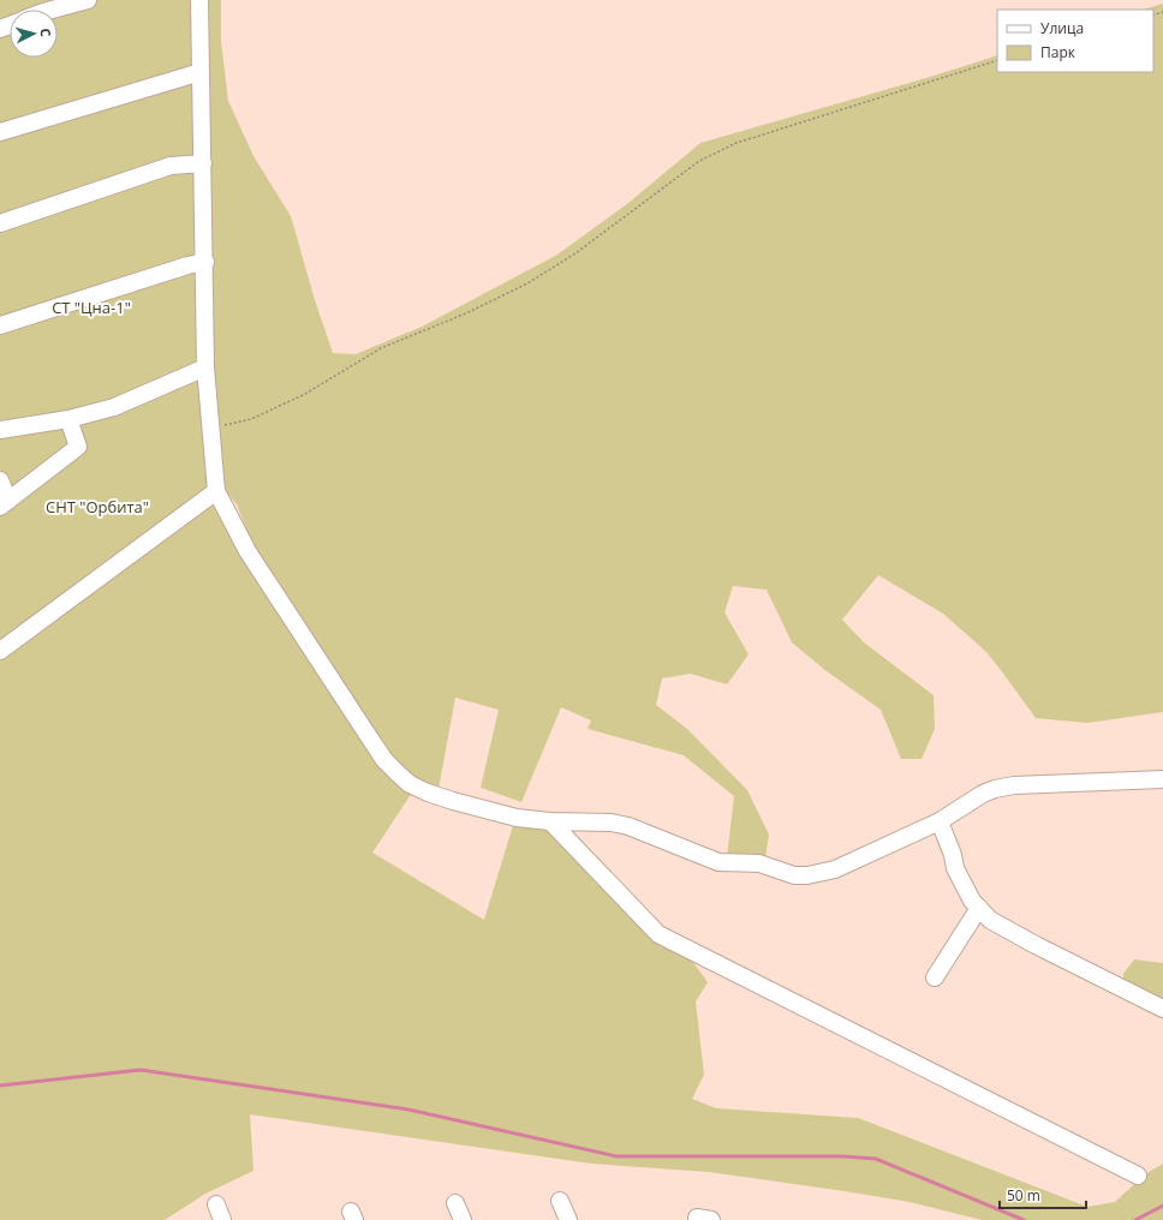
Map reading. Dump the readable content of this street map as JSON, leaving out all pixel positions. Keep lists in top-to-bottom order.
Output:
{
  "parks": ["СТ \"Цна-1\"", "CНТ \"Орбита\""],
  "legend": ["Улица", "Парк"],
  "scale_bar": "50 m",
  "north": "right"
}
